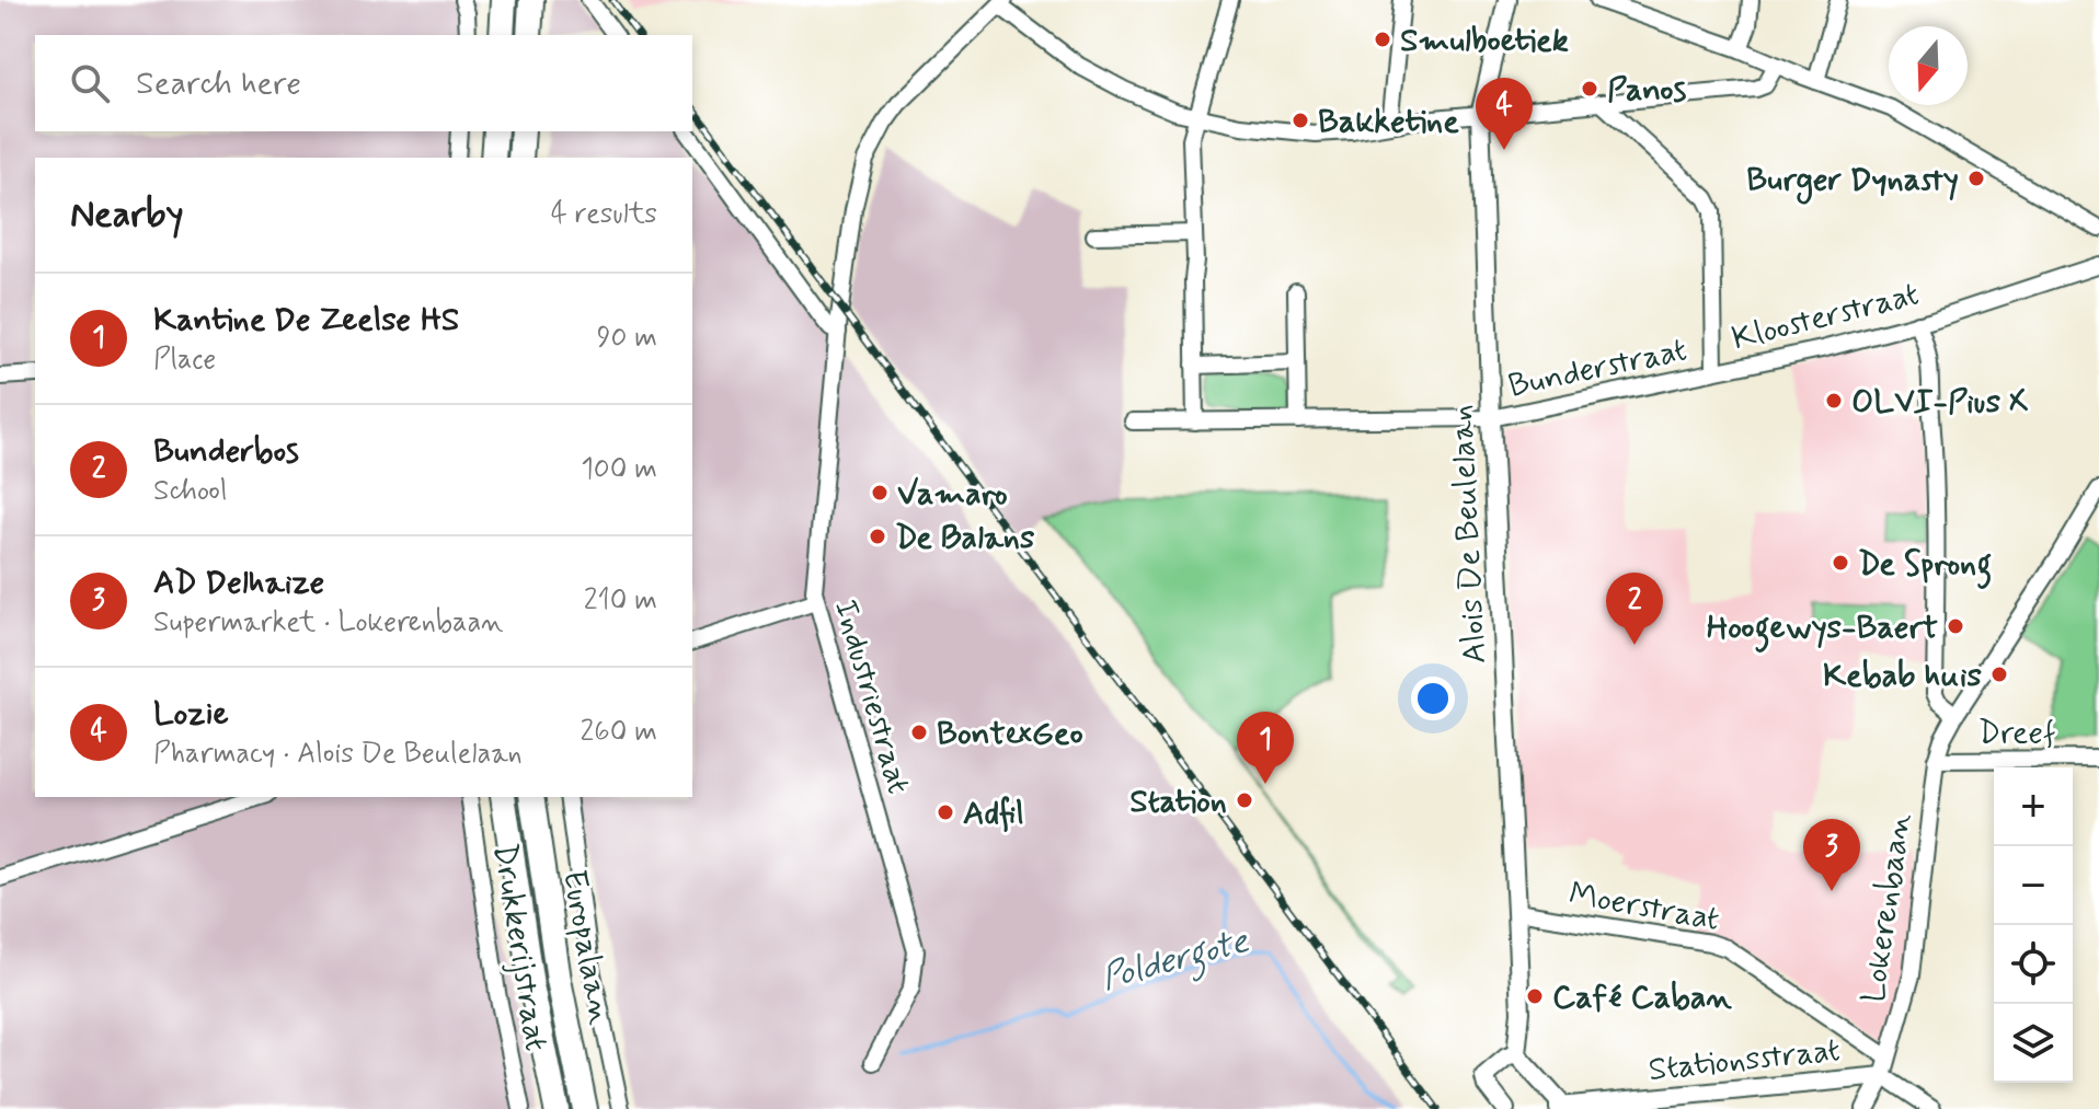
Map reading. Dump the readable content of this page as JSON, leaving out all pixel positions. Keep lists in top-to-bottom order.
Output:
{
  "streets": {
    "highway": ["Europalaan"],
    "street": [
      "Kloosterstraat",
      "Bunderstraat",
      "Alois De Beulelaan",
      "Industriestraat",
      "Dreef",
      "Moerstraat",
      "Lokerenbaan",
      "Drukkerijstraat",
      "Stationsstraat"
    ]
  },
  "crossings": [
    ["Kloosterstraat", "Bunderstraat"],
    ["Bunderstraat", "Alois De Beulelaan"],
    ["Alois De Beulelaan", "Moerstraat"],
    ["Dreef", "Lokerenbaan"],
    ["Moerstraat", "Lokerenbaan"],
    ["Moerstraat", "Stationsstraat"],
    ["Lokerenbaan", "Stationsstraat"]
  ],
  "water": ["Poldergote"],
  "places": [
    "Smulboetiek",
    "Panos",
    "Bakketine",
    "Burger Dynasty",
    "OLVI-Pius X",
    "Vamaro",
    "De Balans",
    "De Sprong",
    "Hoogewys-Baert",
    "Kebab huis",
    "BontexGeo",
    "Station",
    "Adfil",
    "Café Caban"
  ],
  "north": "bottom",
  "page": {
    "search": "Search here",
    "pins": [
      "4",
      "2",
      "1",
      "3"
    ],
    "heading": ["Nearby", "4 results"],
    "list": [
      {
        "mark": "1",
        "name": "Kantine De Zeelse HS",
        "note": "Place",
        "value": "90 m"
      },
      {
        "mark": "2",
        "name": "Bunderbos",
        "note": "School",
        "value": "100 m"
      },
      {
        "mark": "3",
        "name": "AD Delhaize",
        "note": "Supermarket · Lokerenbaan",
        "value": "210 m"
      },
      {
        "mark": "4",
        "name": "Lozie",
        "note": "Pharmacy · Alois De Beulelaan",
        "value": "260 m"
      }
    ],
    "map_buttons": ["+", "−"]
  }
}
